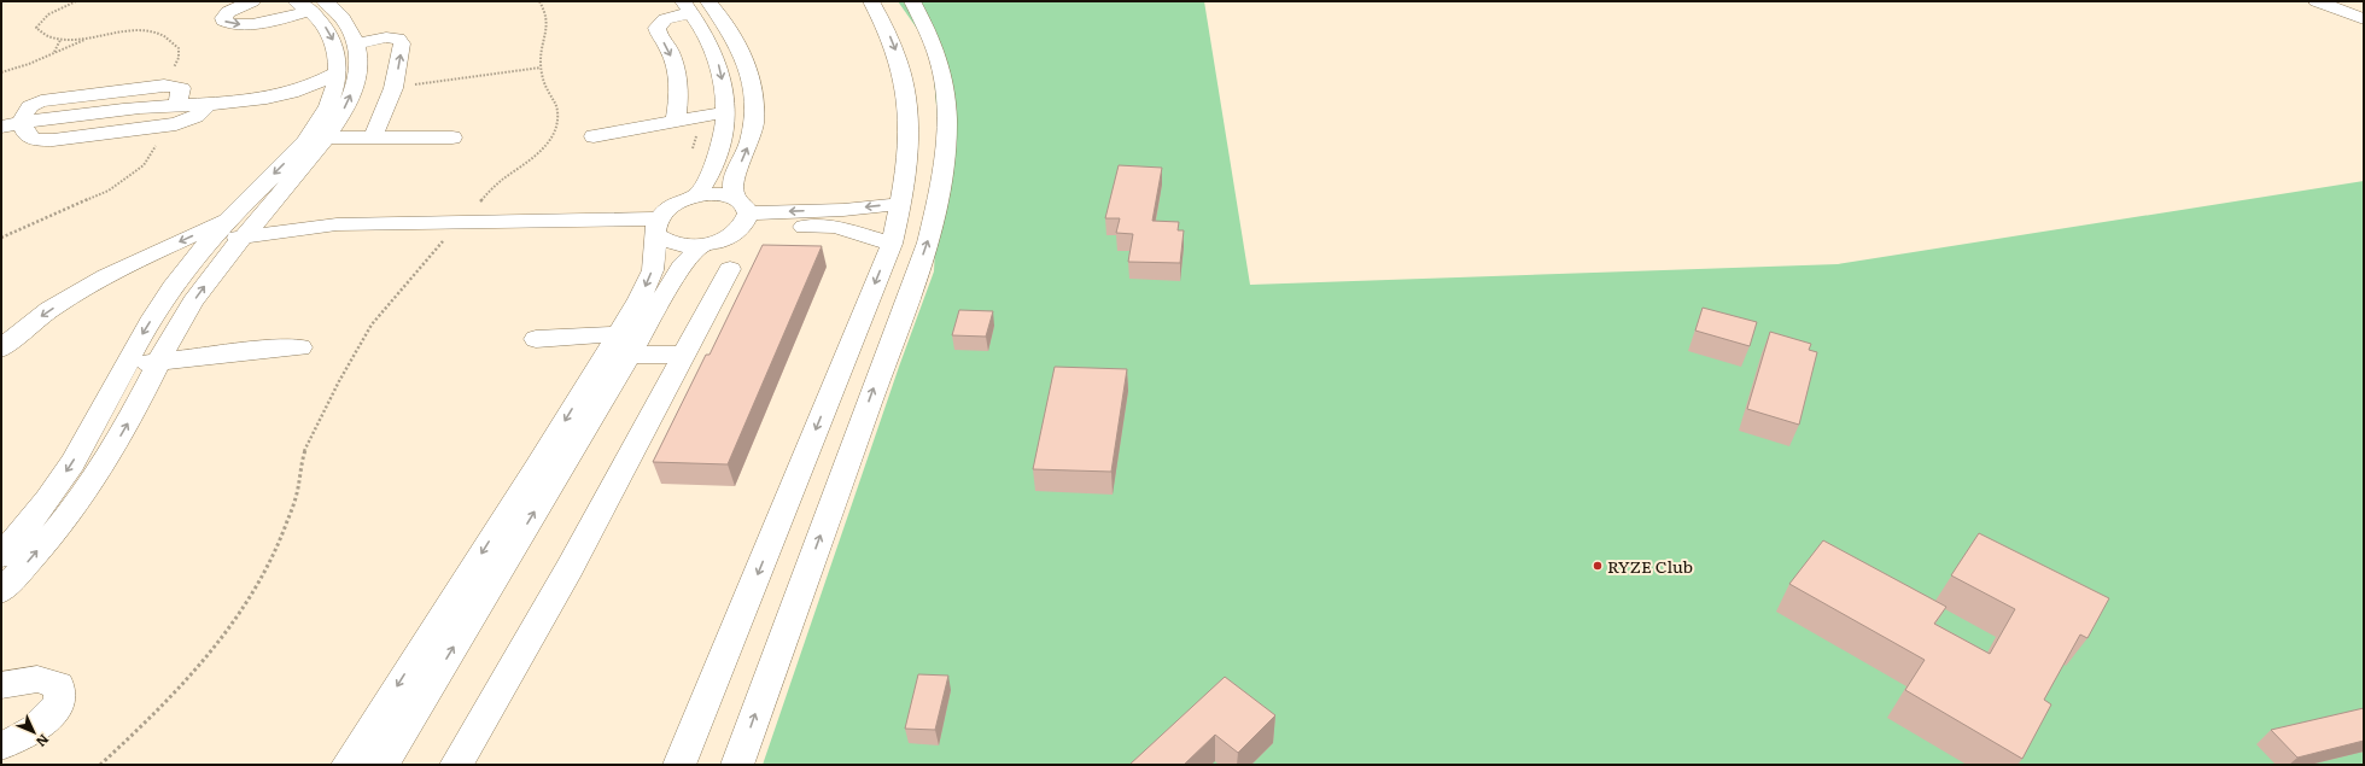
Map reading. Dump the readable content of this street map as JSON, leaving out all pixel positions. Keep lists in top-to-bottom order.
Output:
{
  "places": ["RYZE Club"],
  "north": "bottom right"
}
